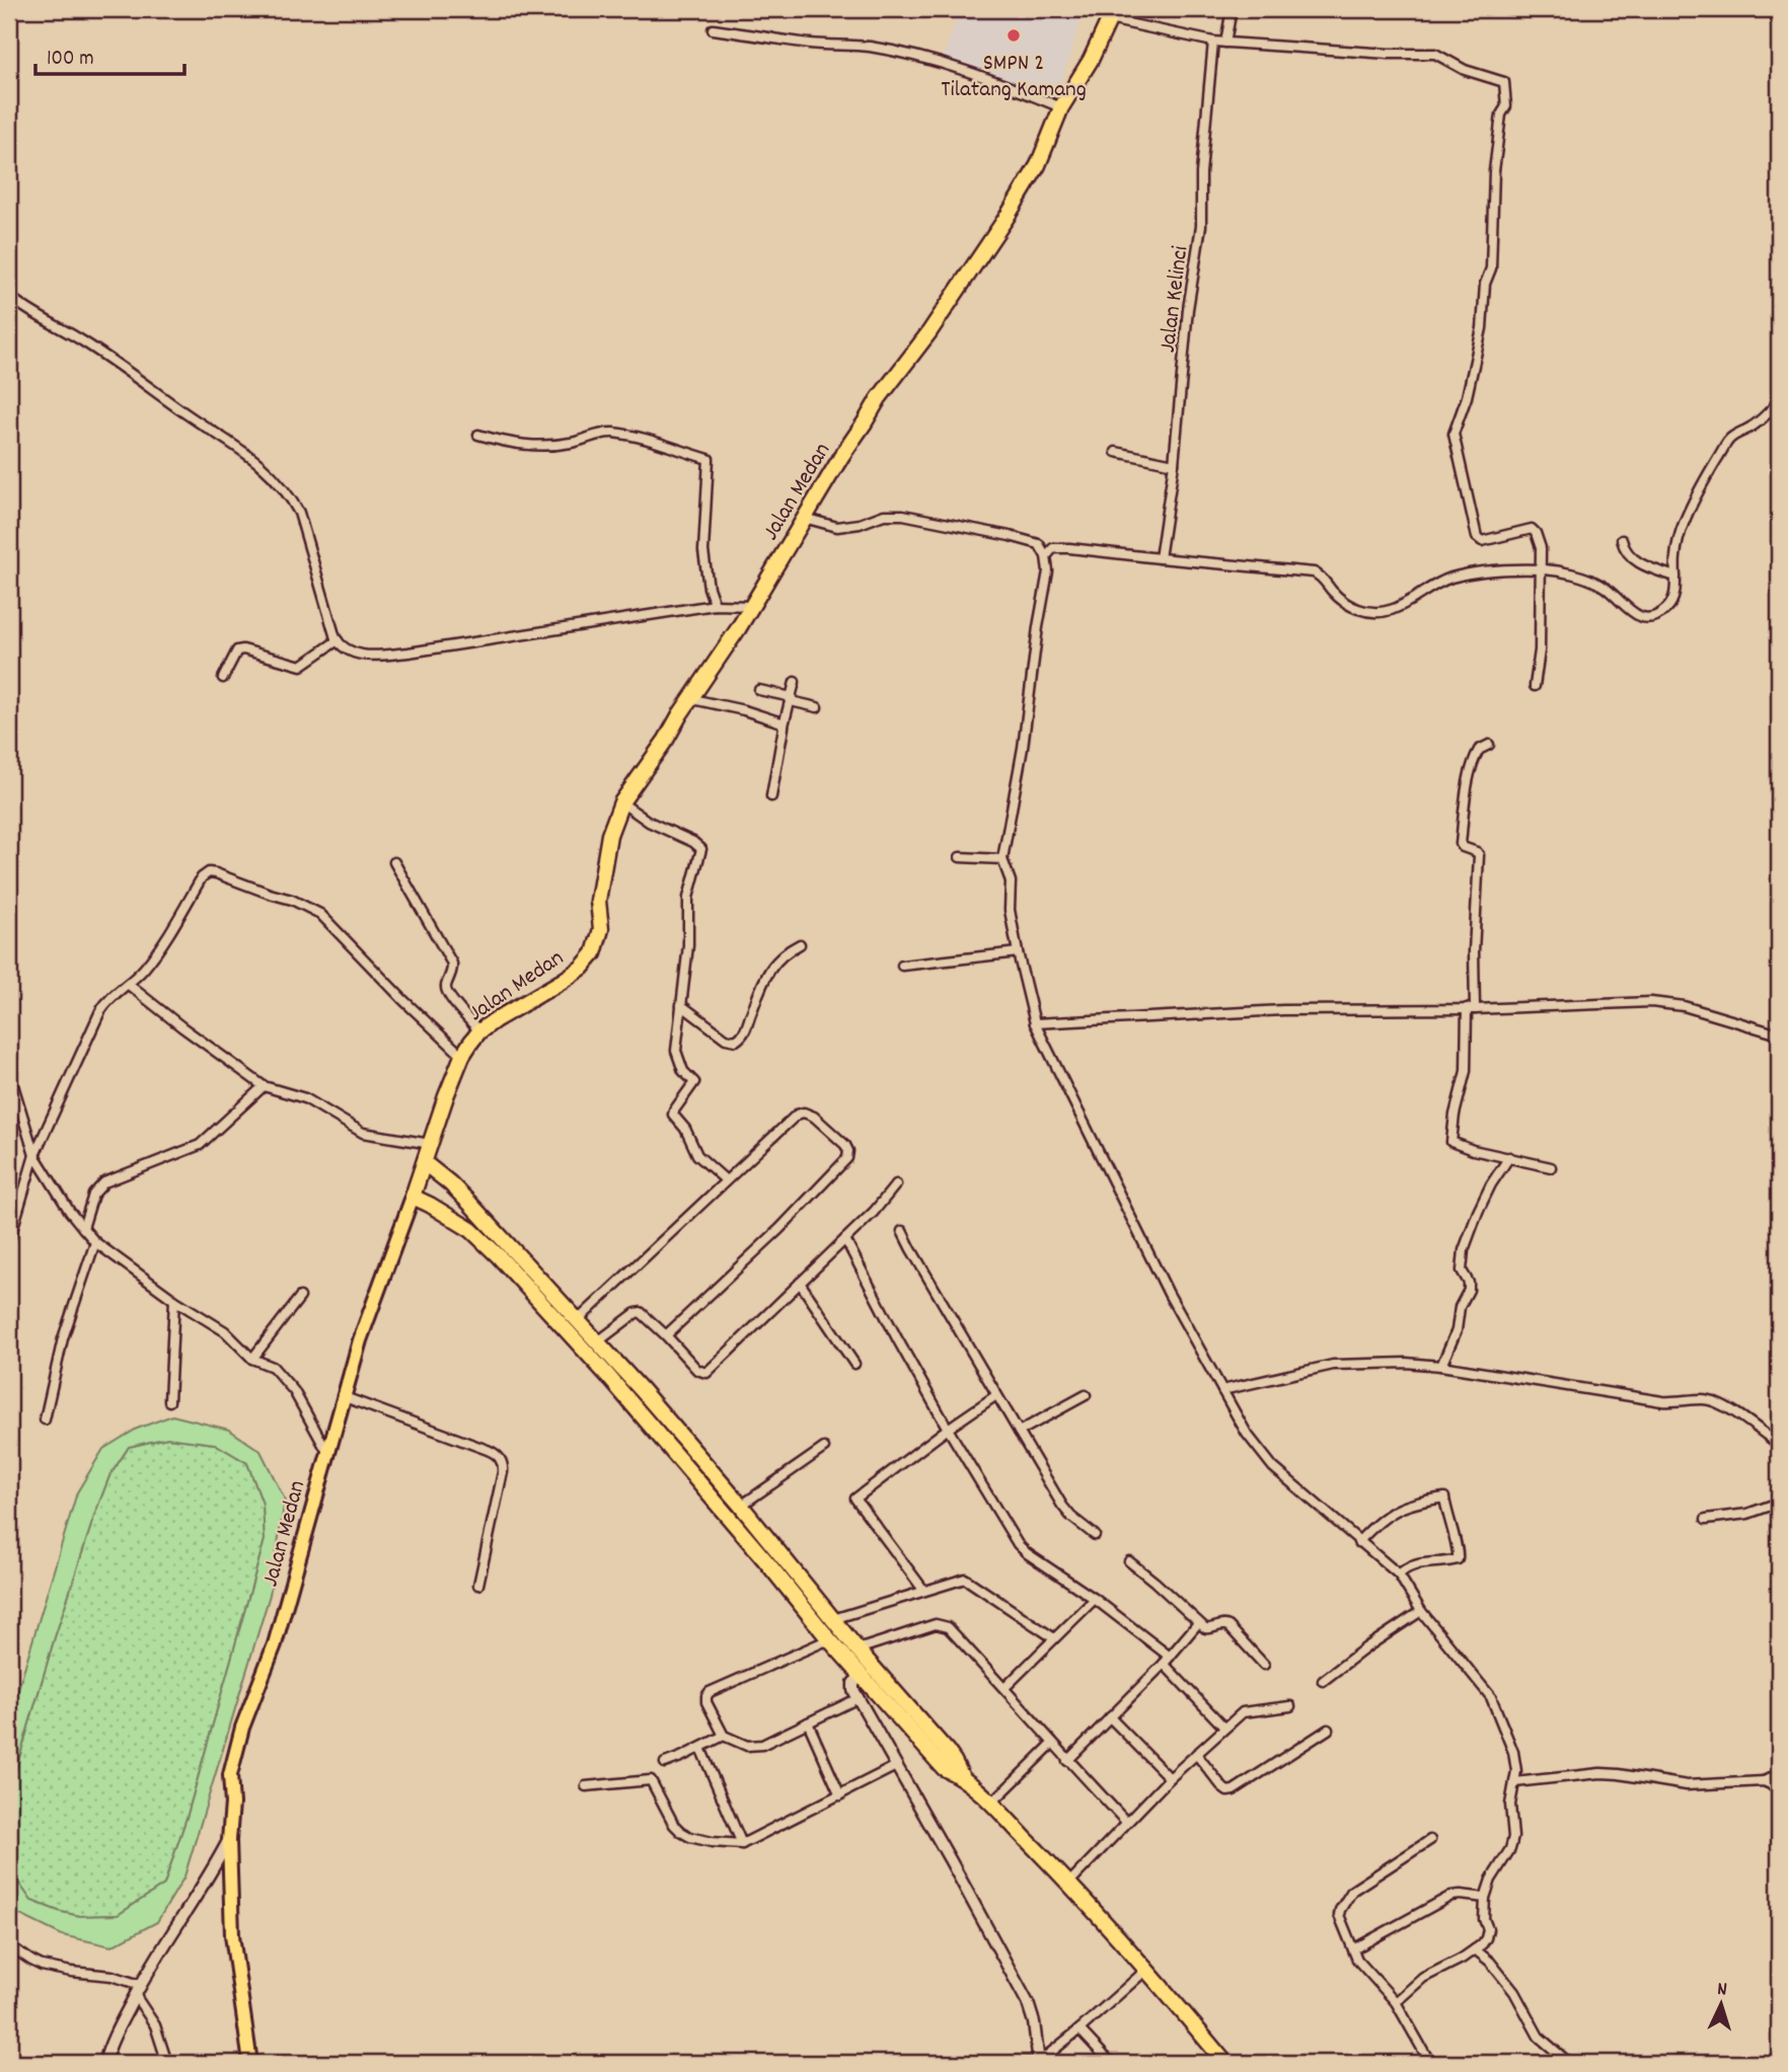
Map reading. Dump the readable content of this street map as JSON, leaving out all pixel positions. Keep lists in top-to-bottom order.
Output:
{
  "streets": {
    "highway": ["Jalan Medan"],
    "street": ["Jalan Kelinci"]
  },
  "places": ["SMPN 2 Tilatang Kamang"],
  "scale_bar": "100 m",
  "north": "top"
}
